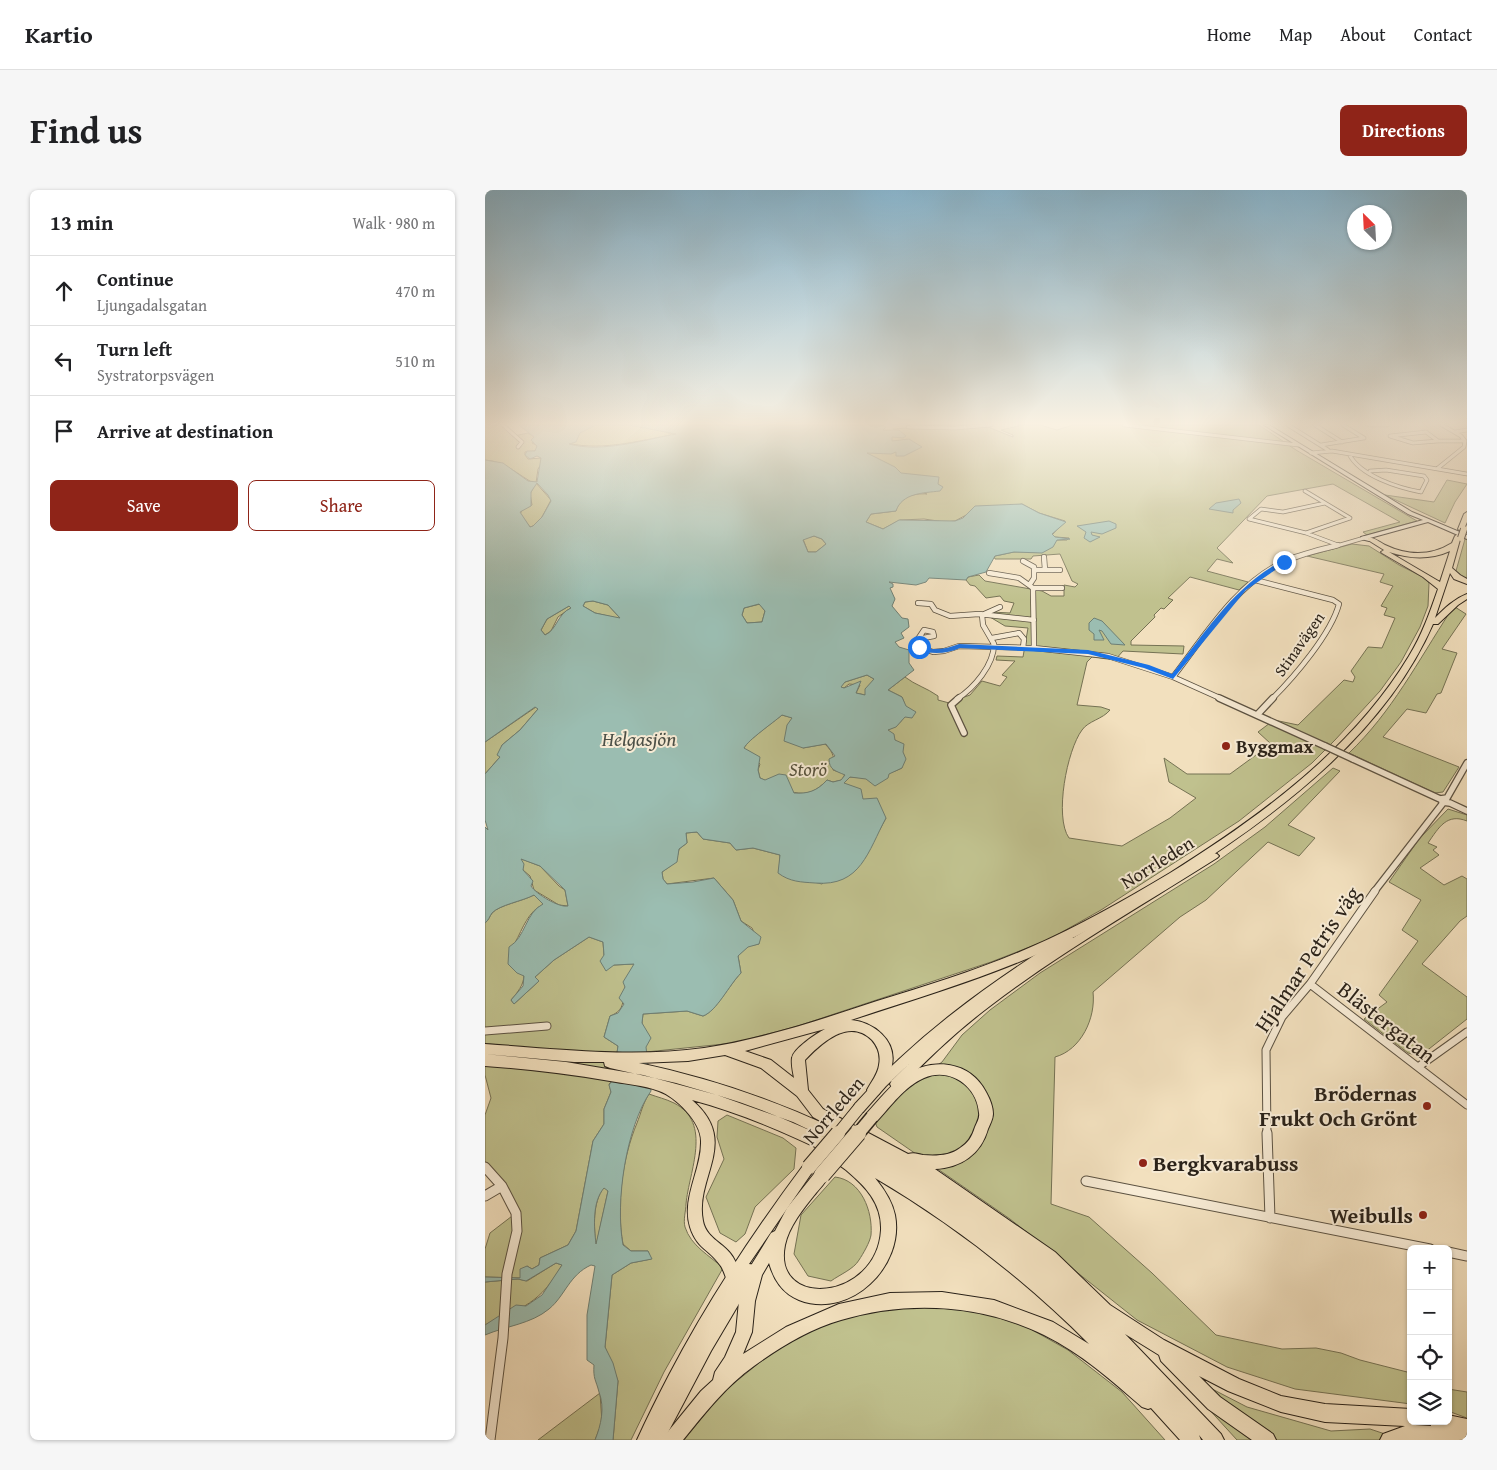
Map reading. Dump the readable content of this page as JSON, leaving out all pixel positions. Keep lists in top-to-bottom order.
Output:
{
  "streets": {
    "highway": ["Norrleden"],
    "street": ["Stinavägen", "Hjalmar Petris väg", "Blästergatan"]
  },
  "crossings": [
    ["Hjalmar Petris väg", "Blästergatan"]
  ],
  "water": ["Helgasjön"],
  "parks": ["Storö"],
  "places": [
    "Byggmax",
    "Brödernas Frukt Och Grönt",
    "Bergkvarabuss",
    "Weibulls"
  ],
  "north": "top left",
  "page": {
    "header": "Kartio",
    "nav": [
      "Home",
      "Map",
      "About",
      "Contact"
    ],
    "title": "Find us",
    "buttons": [
      "Directions",
      ["Save", "Share"]
    ],
    "heading": ["13 min", "Walk · 980 m"],
    "list": [
      ["Continue", "Ljungadalsgatan", "470 m"],
      ["Turn left", "Systratorpsvägen", "510 m"],
      "Arrive at destination"
    ],
    "map_buttons": ["+", "−"]
  }
}
